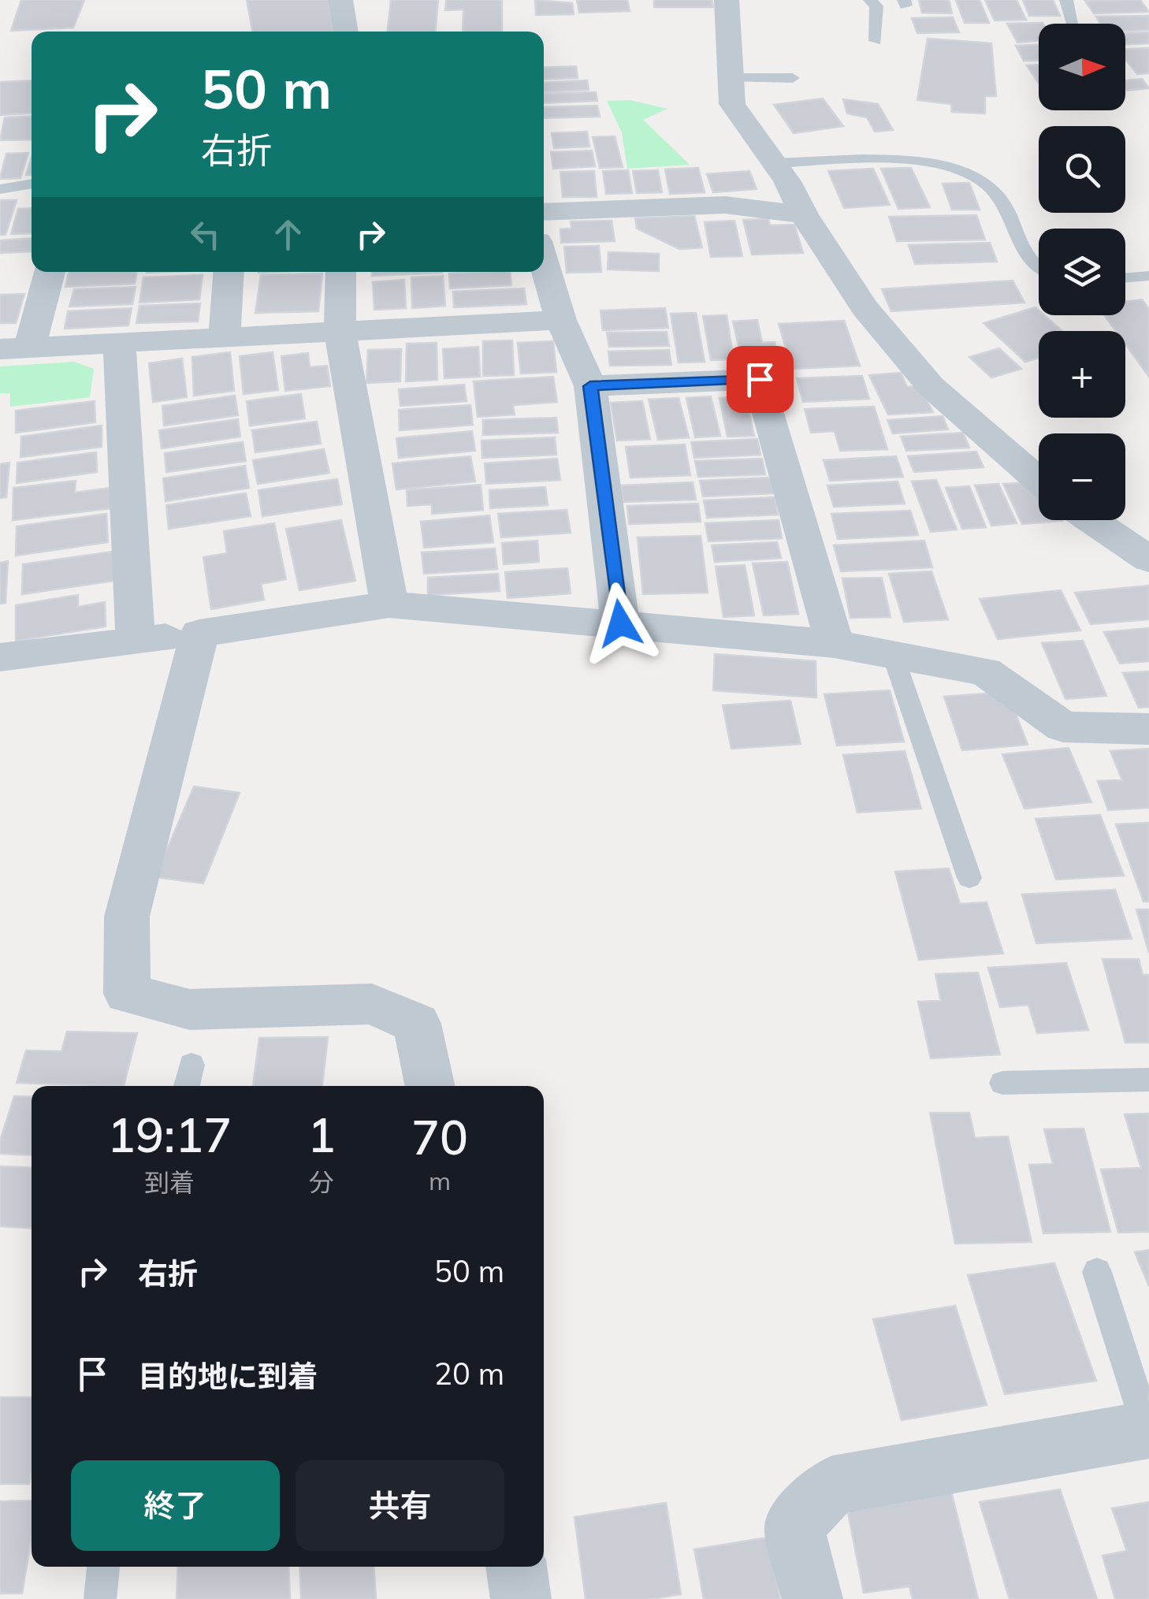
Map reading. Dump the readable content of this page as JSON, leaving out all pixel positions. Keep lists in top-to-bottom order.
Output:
{
  "north": "right",
  "page": {
    "map_buttons": ["+", "−"],
    "turn": ["50 m", "右折"],
    "eta": [
      "19:17",
      "到着",
      "1",
      "分",
      "70",
      "m"
    ],
    "list": [
      {
        "name": "右折",
        "value": "50 m"
      },
      {
        "name": "目的地に到着",
        "value": "20 m"
      }
    ],
    "buttons": ["終了", "共有"]
  }
}
